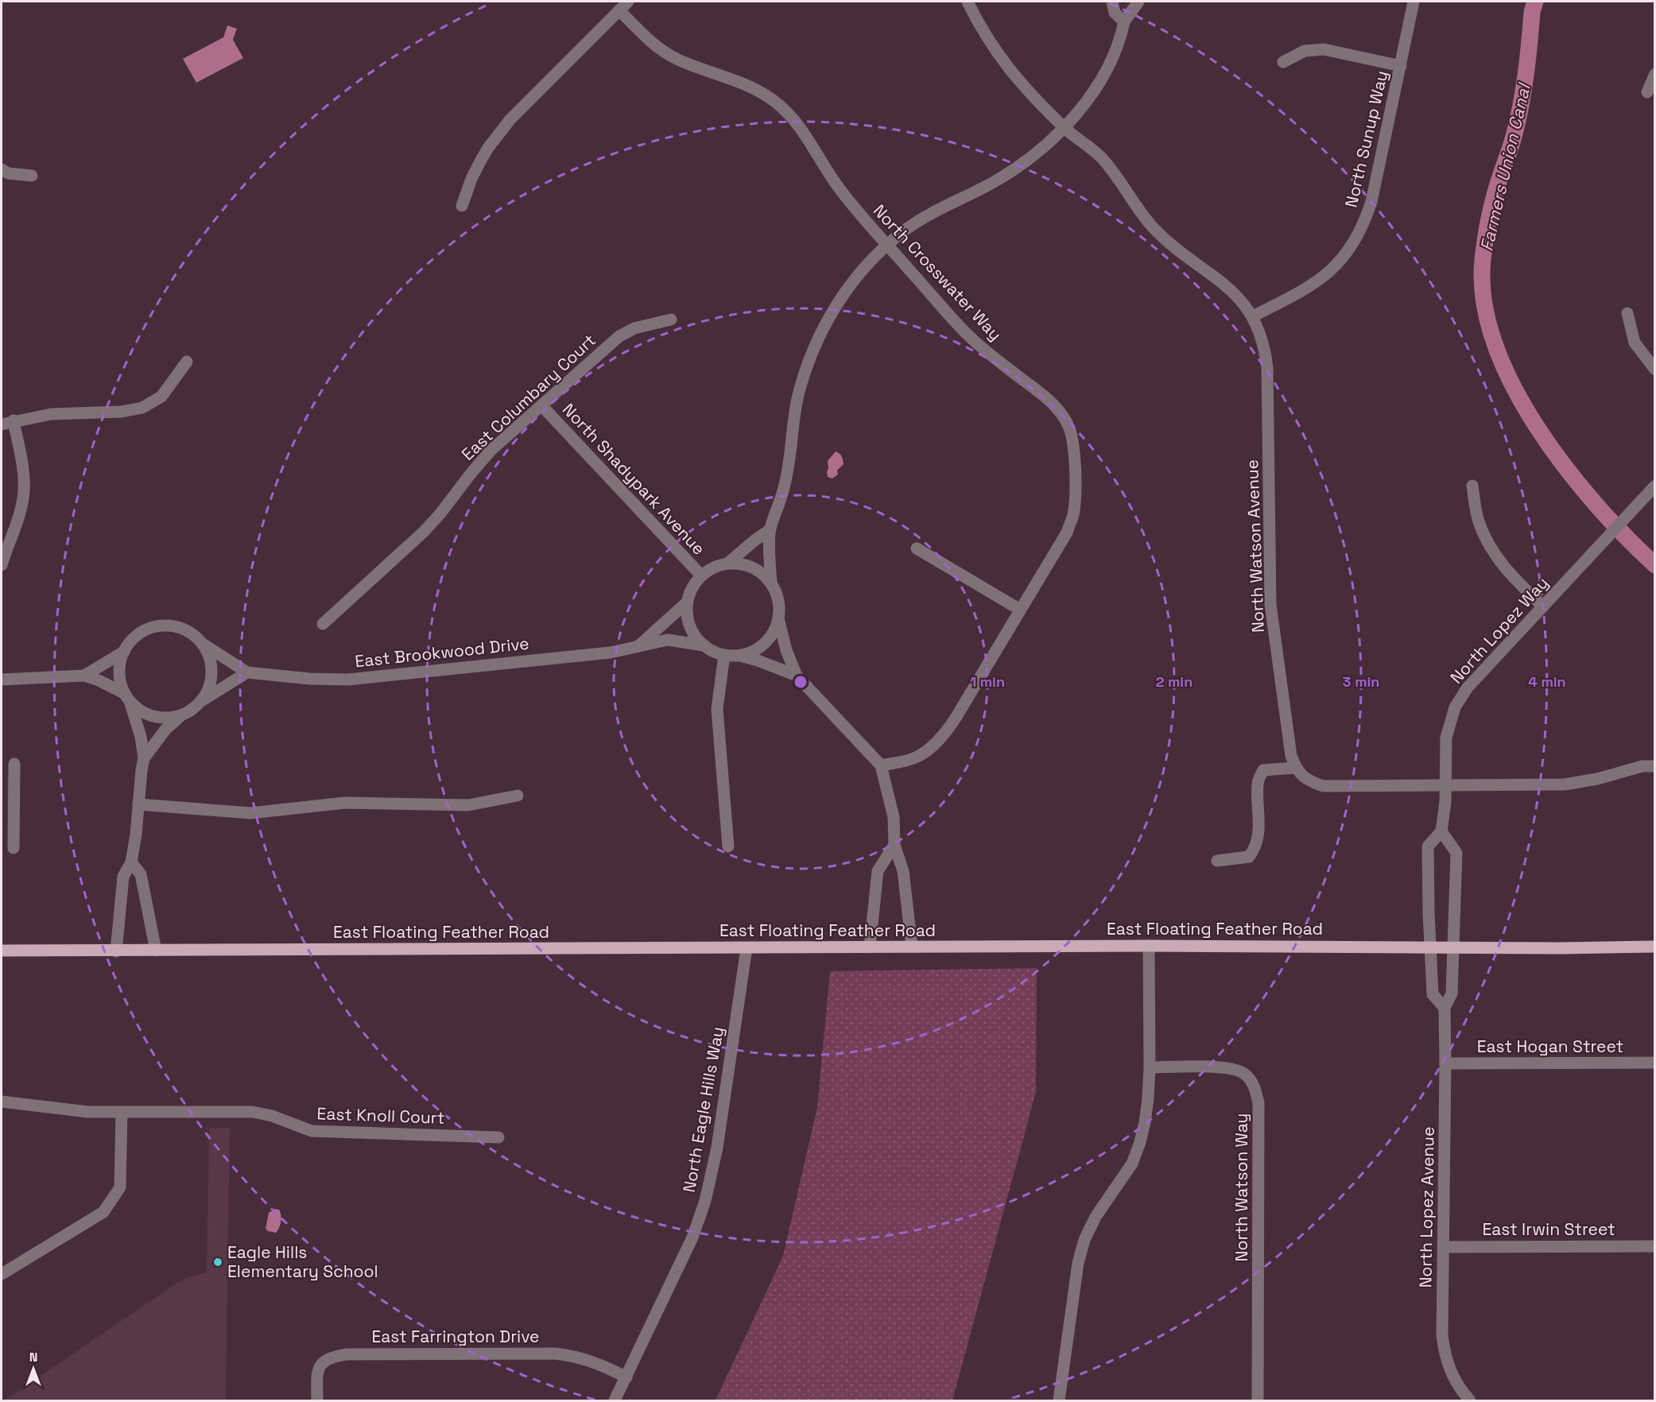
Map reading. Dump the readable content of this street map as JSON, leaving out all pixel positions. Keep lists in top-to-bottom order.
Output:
{
  "streets": {
    "main road": ["East Floating Feather Road"],
    "street": [
      "North Sunup Way",
      "North Crosswater Way",
      "East Columbary Court",
      "North Shadypark Avenue",
      "North Watson Avenue",
      "North Lopez Way",
      "East Brookwood Drive",
      "East Hogan Street",
      "North Eagle Hills Way",
      "East Knoll Court",
      "North Watson Way",
      "North Lopez Avenue",
      "East Irwin Street",
      "East Farrington Drive"
    ]
  },
  "crossings": [
    ["North Sunup Way", "North Watson Avenue"],
    ["East Columbary Court", "North Shadypark Avenue"],
    ["North Shadypark Avenue", "East Brookwood Drive"],
    ["North Lopez Way", "East Floating Feather Road"],
    ["North Lopez Way", "North Lopez Avenue"],
    ["East Floating Feather Road", "North Eagle Hills Way"],
    ["East Floating Feather Road", "North Lopez Avenue"],
    ["East Hogan Street", "North Lopez Avenue"],
    ["North Eagle Hills Way", "East Farrington Drive"],
    ["North Lopez Avenue", "East Irwin Street"]
  ],
  "water": ["Farmers Union Canal"],
  "places": ["Eagle Hills Elementary School"],
  "north": "top",
  "rings": [
    "1 min",
    "2 min",
    "3 min",
    "4 min"
  ]
}
